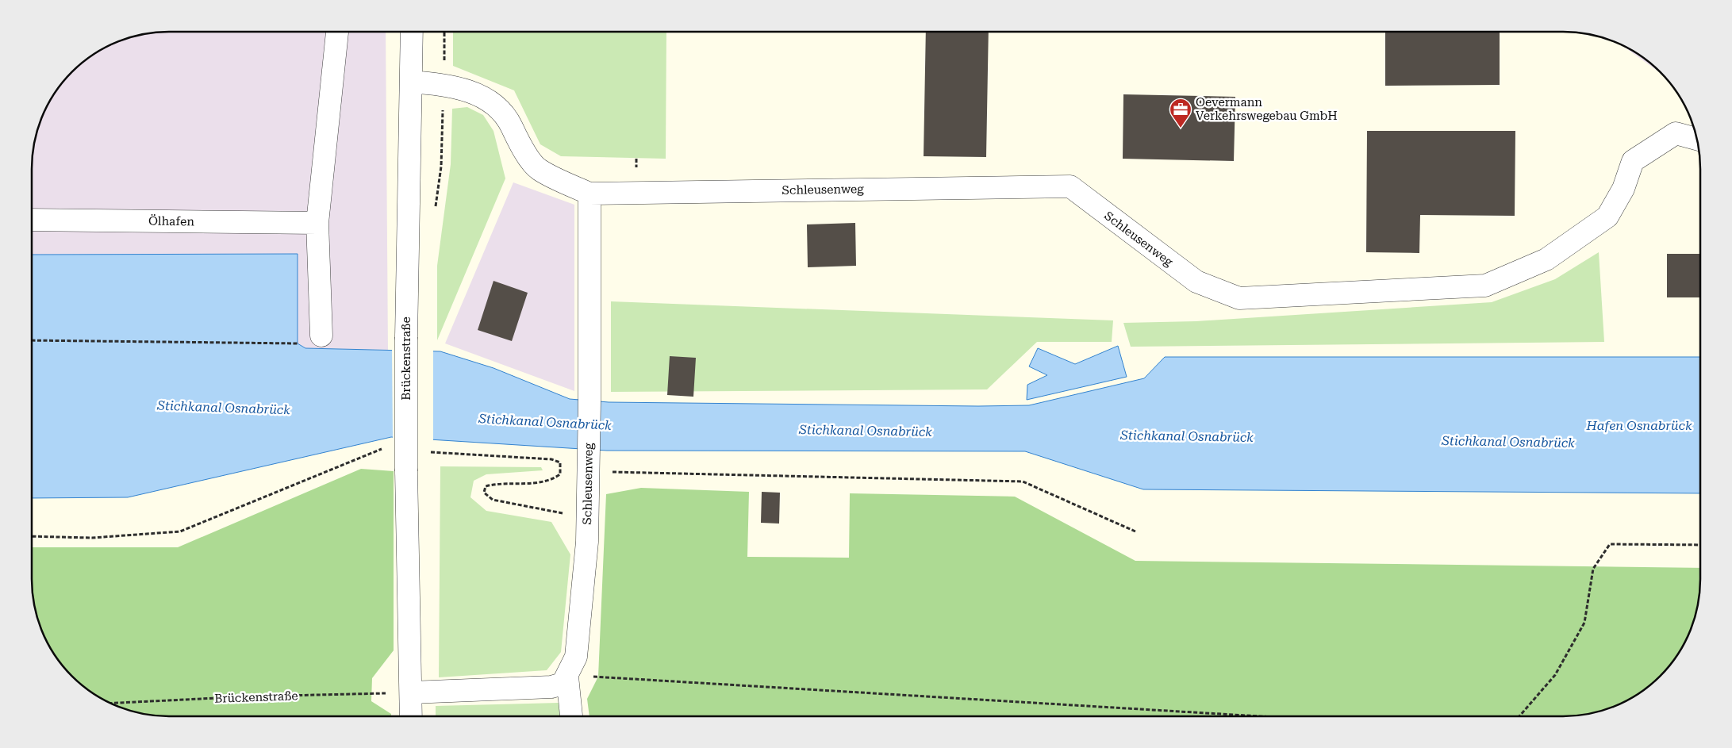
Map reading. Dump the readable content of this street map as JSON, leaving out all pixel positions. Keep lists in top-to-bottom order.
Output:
{
  "streets": {
    "street": ["Schleusenweg", "Ölhafen", "Brückenstraße"]
  },
  "crossings": [
    ["Schleusenweg", "Brückenstraße"]
  ],
  "water": ["Stichkanal Osnabrück", "Hafen Osnabrück"],
  "places": {
    "office": ["Oevermann Verkehrswegebau GmbH"]
  }
}
